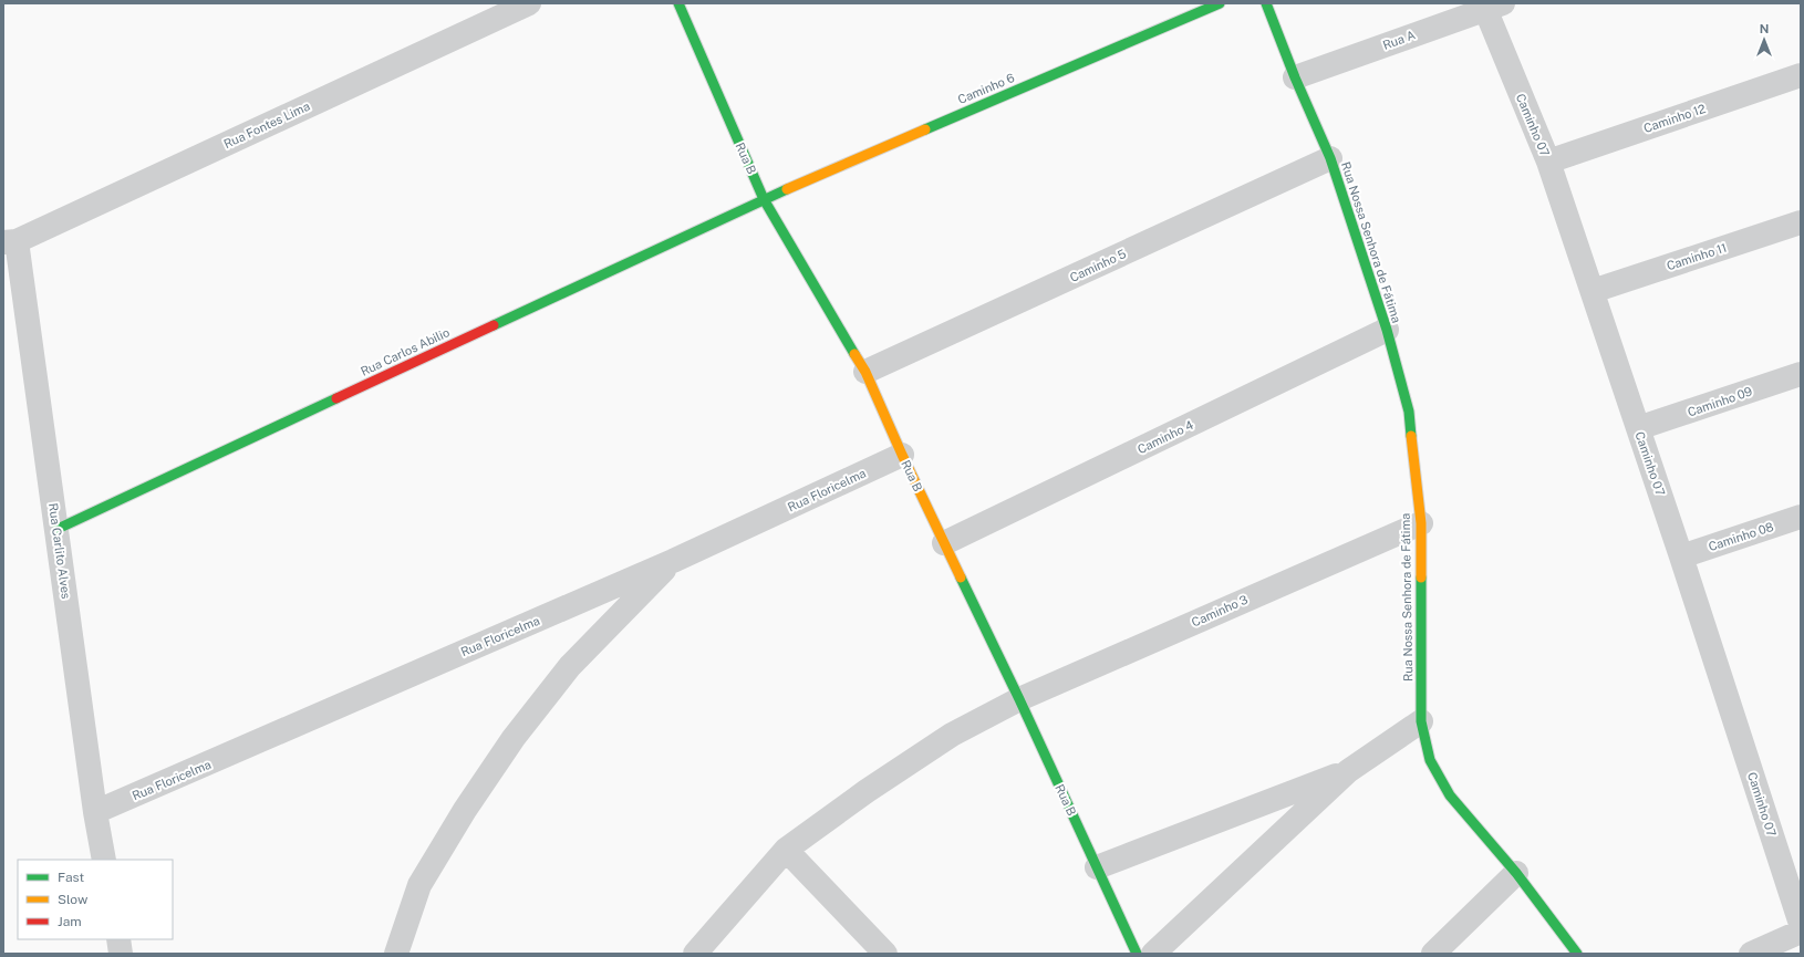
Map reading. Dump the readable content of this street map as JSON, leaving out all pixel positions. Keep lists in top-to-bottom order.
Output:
{
  "streets": {
    "street": [
      "Rua A",
      "Caminho 6",
      "Caminho 12",
      "Rua Fontes Lima",
      "Caminho 07",
      "Rua B",
      "Rua Nossa Senhora de Fátima",
      "Caminho 11",
      "Caminho 5",
      "Rua Carlos Abilio",
      "Caminho 09",
      "Caminho 4",
      "Rua Floricelma",
      "Caminho 08",
      "Rua Carlito Alves",
      "Caminho 3"
    ]
  },
  "crossings": [
    ["Rua A", "Caminho 07"],
    ["Rua A", "Rua Nossa Senhora de Fátima"],
    ["Caminho 6", "Rua B"],
    ["Caminho 6", "Rua Carlos Abilio"],
    ["Caminho 12", "Caminho 07"],
    ["Rua Fontes Lima", "Rua Carlito Alves"],
    ["Caminho 07", "Caminho 11"],
    ["Caminho 07", "Caminho 09"],
    ["Caminho 07", "Caminho 08"],
    ["Rua B", "Caminho 5"],
    ["Rua B", "Rua Carlos Abilio"],
    ["Rua B", "Caminho 4"],
    ["Rua B", "Rua Floricelma"],
    ["Rua B", "Caminho 3"],
    ["Rua Nossa Senhora de Fátima", "Caminho 5"],
    ["Rua Nossa Senhora de Fátima", "Caminho 4"],
    ["Rua Nossa Senhora de Fátima", "Caminho 3"],
    ["Rua Carlos Abilio", "Rua Carlito Alves"],
    ["Rua Floricelma", "Rua Carlito Alves"]
  ],
  "legend": ["Fast", "Slow", "Jam"],
  "north": "top"
}
